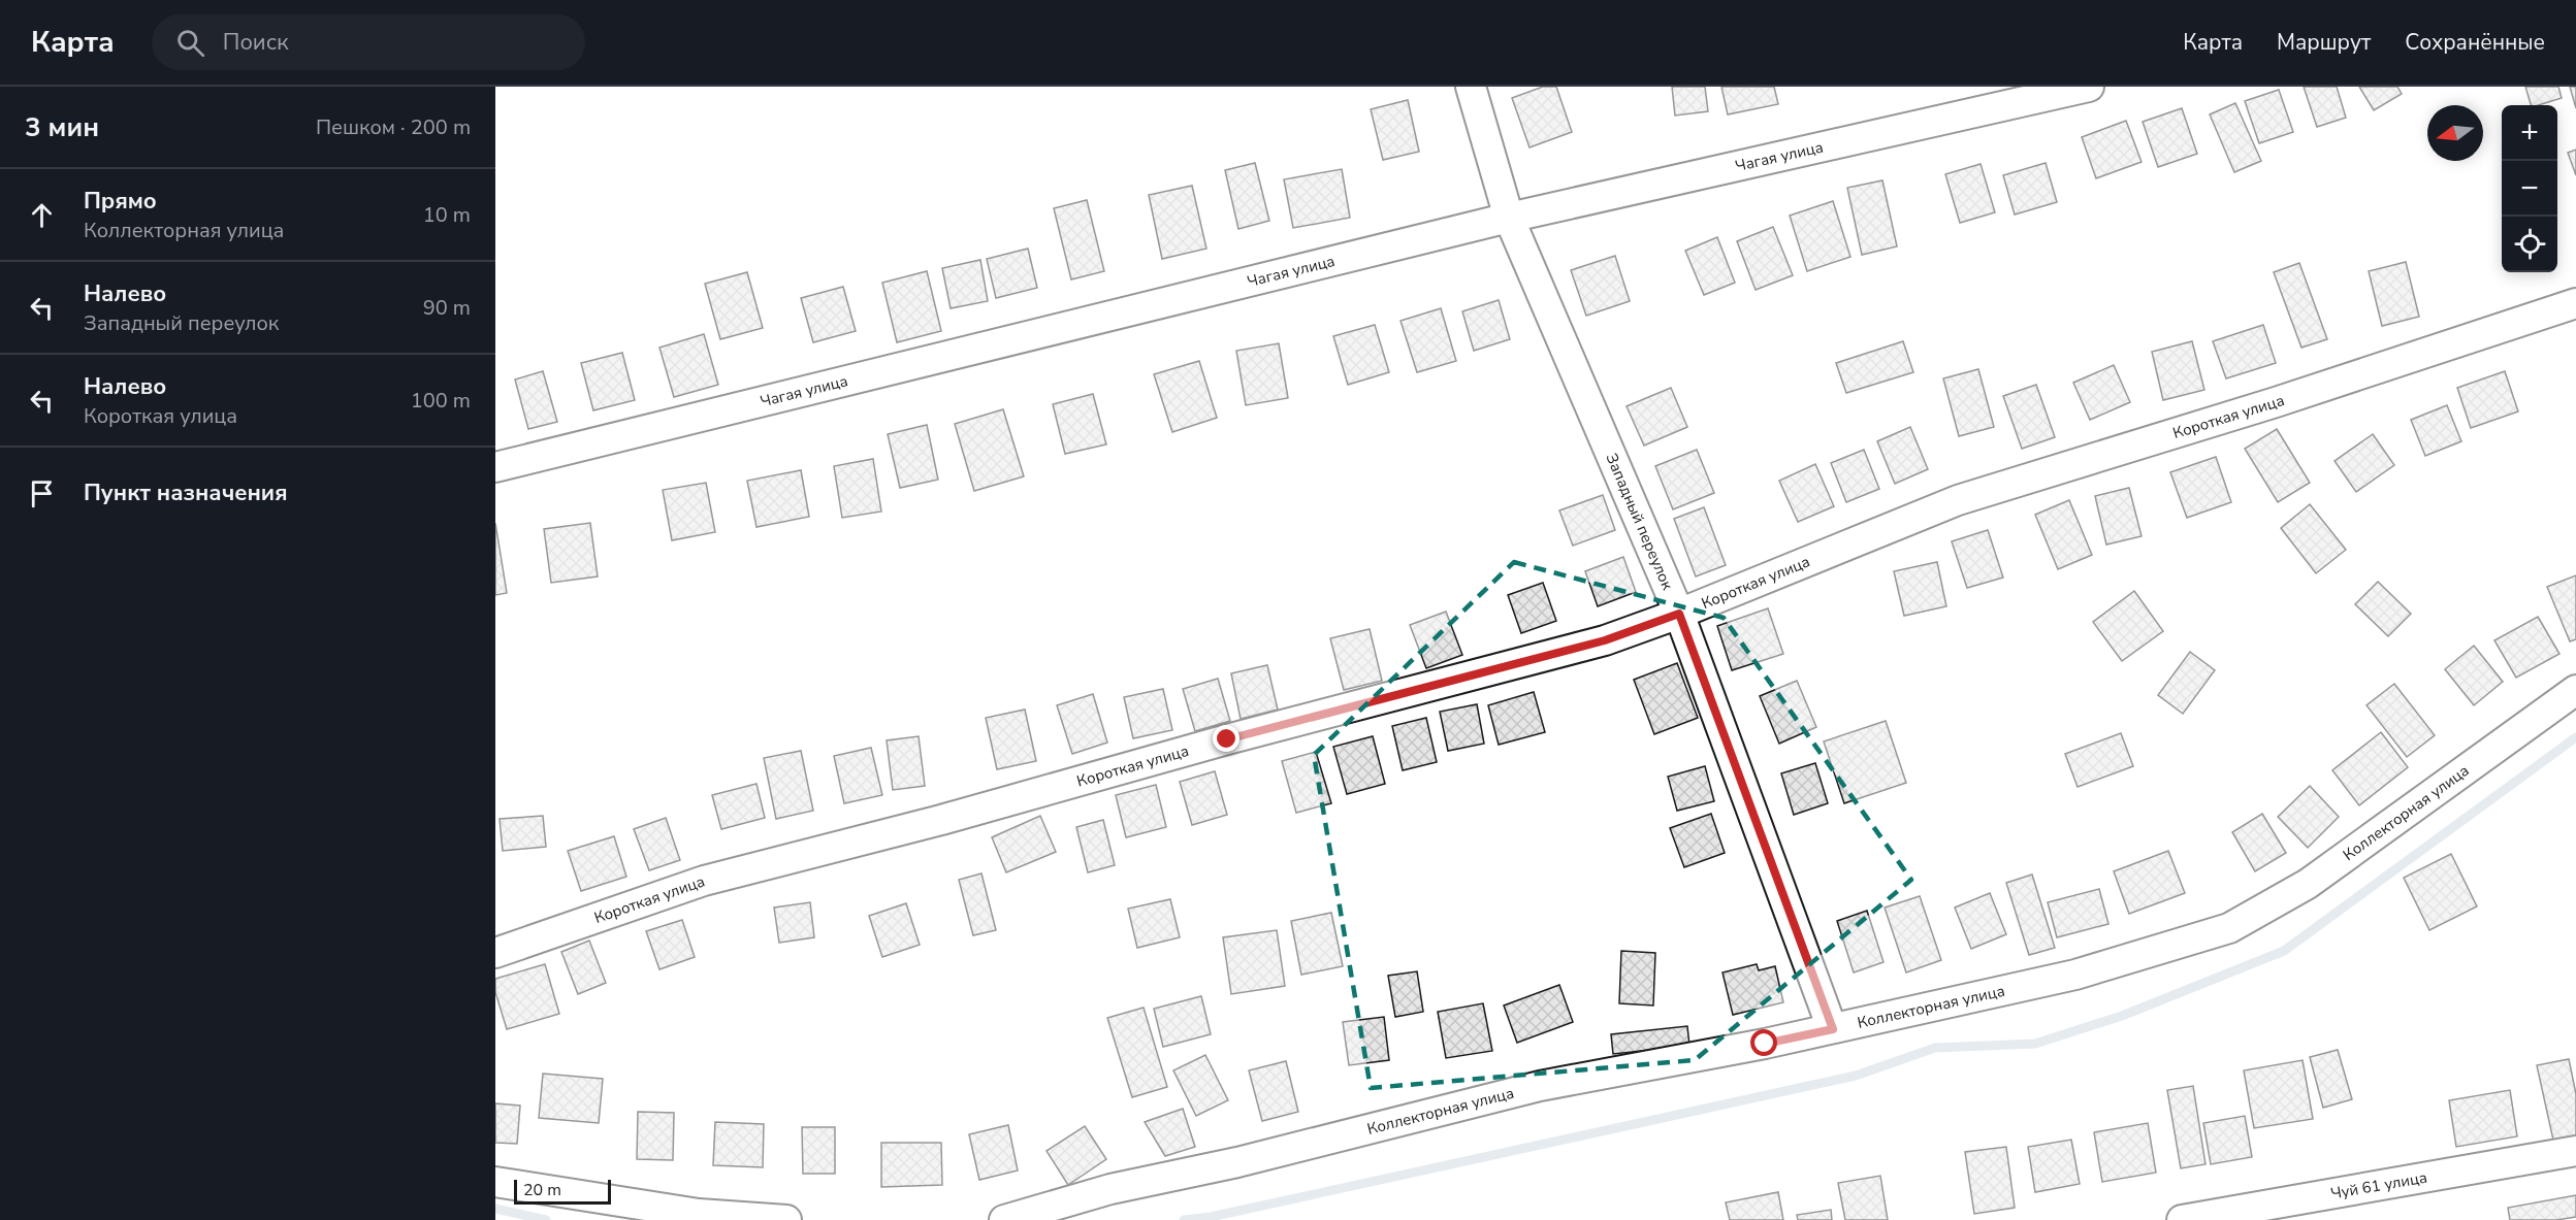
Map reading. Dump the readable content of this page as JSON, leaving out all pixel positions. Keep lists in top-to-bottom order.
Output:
{
  "streets": {
    "street": [
      "Чагая улица",
      "Короткая улица",
      "Западный переулок",
      "Коллекторная улица",
      "Чуй 61 улица"
    ]
  },
  "crossings": [
    ["Чагая улица", "Западный переулок"],
    ["Короткая улица", "Западный переулок"],
    ["Западный переулок", "Коллекторная улица"]
  ],
  "scale_bar": "20 m",
  "north": "left",
  "page": {
    "header": "Карта",
    "search": "Поиск",
    "nav": ["Карта", "Маршрут", "Сохранённые"],
    "heading": ["3 мин", "Пешком · 200 m"],
    "map_buttons": ["+", "−"],
    "list": [
      ["Прямо", "Коллекторная улица", "10 m"],
      ["Налево", "Западный переулок", "90 m"],
      ["Налево", "Короткая улица", "100 m"],
      "Пункт назначения"
    ],
    "scale": "20 m"
  }
}
